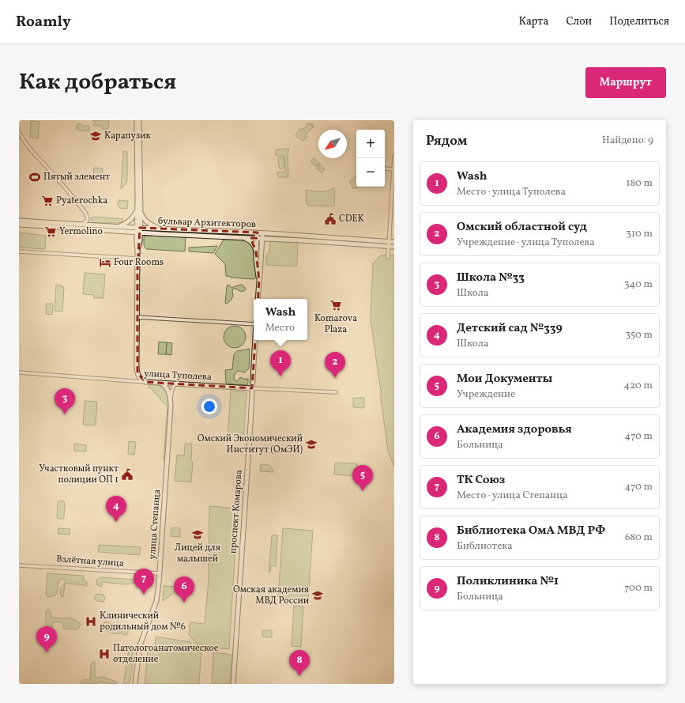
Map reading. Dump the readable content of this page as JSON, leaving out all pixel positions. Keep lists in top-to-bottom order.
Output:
{
  "streets": {
    "main road": [
      "бульвар Архитекторов",
      "улица Туполева",
      "проспект Комарова",
      "улица Степанца"
    ],
    "street": ["Взлётная улица"]
  },
  "crossings": [
    ["улица Туполева", "проспект Комарова"],
    ["улица Туполева", "улица Степанца"],
    ["улица Степанца", "Взлётная улица"]
  ],
  "places": {
    "school or university": [
      "Карапузик",
      "Омский Экономический Институт (ОмЭИ)",
      "Лицей для малышей",
      "Омская академия МВД России"
    ],
    "sports": ["Пятый элемент"],
    "supermarket": ["Pyaterochka", "Yermolino", "Komarova Plaza"],
    "public building": ["CDEK", "Участковый пункт полиции ОП 1"],
    "hotel": ["Four Rooms"],
    "hospital": ["Клинический родильный дом №6", "Патологоанатомическое отделение"]
  },
  "north": "bottom left",
  "page": {
    "header": "Roamly",
    "nav": ["Карта", "Слои", "Поделиться"],
    "title": "Как добраться",
    "buttons": "Маршрут",
    "heading": ["Рядом", "Найдено: 9"],
    "map_buttons": ["+", "−"],
    "list": [
      {
        "mark": "1",
        "name": "Wash",
        "note": "Место · улица Туполева",
        "value": "180 m"
      },
      {
        "mark": "2",
        "name": "Омский областной суд",
        "note": "Учреждение · улица Туполева",
        "value": "310 m"
      },
      {
        "mark": "3",
        "name": "Школа №33",
        "note": "Школа",
        "value": "340 m"
      },
      {
        "mark": "4",
        "name": "Детский сад №339",
        "note": "Школа",
        "value": "350 m"
      },
      {
        "mark": "5",
        "name": "Мои Документы",
        "note": "Учреждение",
        "value": "420 m"
      },
      {
        "mark": "6",
        "name": "Академия здоровья",
        "note": "Больница",
        "value": "470 m"
      },
      {
        "mark": "7",
        "name": "ТК Союз",
        "note": "Место · улица Степанца",
        "value": "470 m"
      },
      {
        "mark": "8",
        "name": "Библиотека ОмА МВД РФ",
        "note": "Библиотека",
        "value": "680 m"
      },
      {
        "mark": "9",
        "name": "Поликлиника №1",
        "note": "Больница",
        "value": "700 m"
      }
    ],
    "popup": ["Wash", "Место"],
    "pins": [
      "1",
      "2",
      "3",
      "5",
      "4",
      "7",
      "6",
      "9",
      "8"
    ]
  }
}
